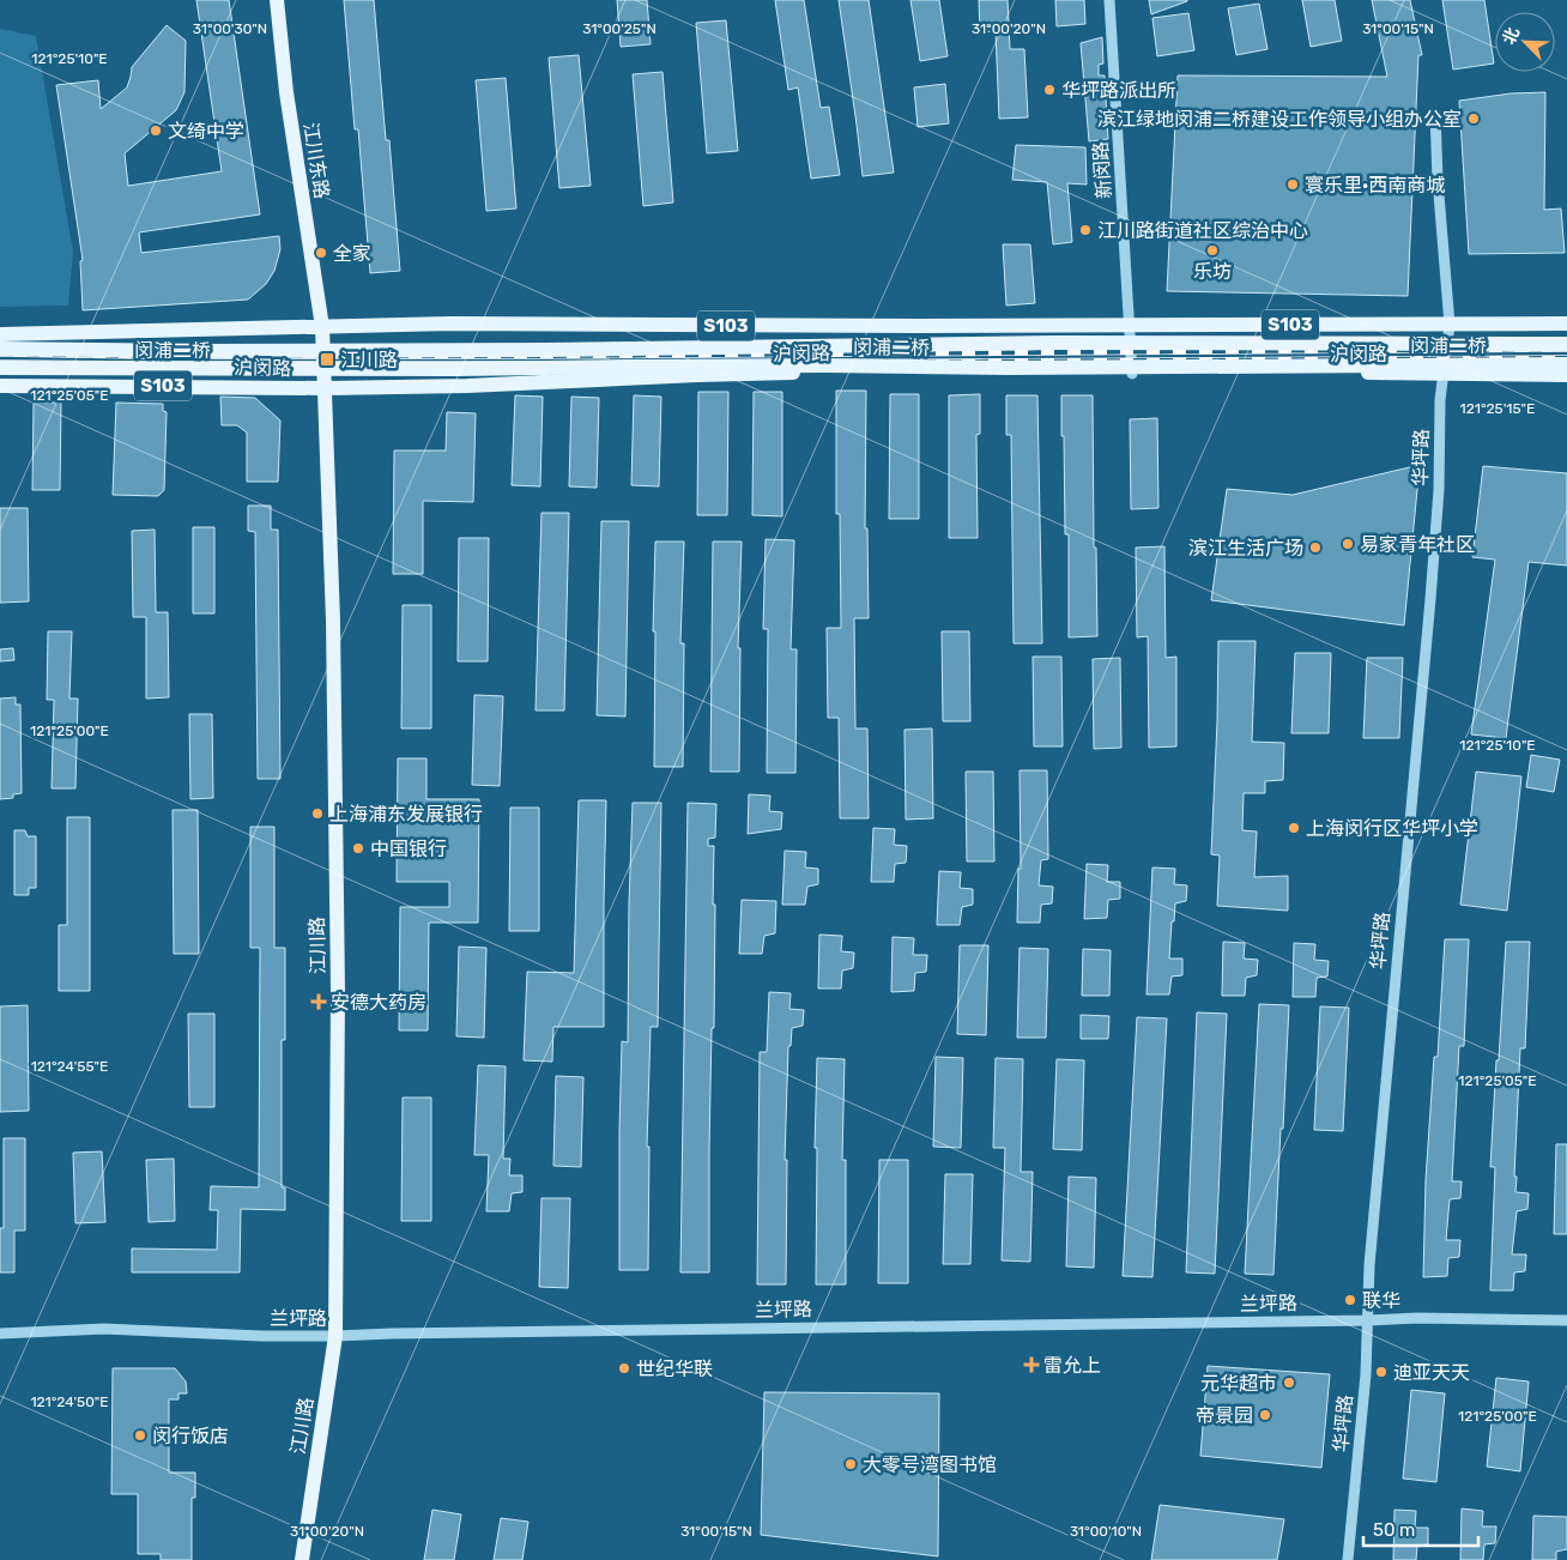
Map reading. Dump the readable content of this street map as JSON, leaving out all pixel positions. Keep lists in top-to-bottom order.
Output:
{
  "streets": {
    "main road": [
      "江川东路",
      "S103",
      "闵浦二桥",
      "沪闵路",
      "江川路"
    ],
    "street": ["新闵路", "华坪路", "兰坪路"]
  },
  "crossings": [
    ["江川东路", "沪闵路"],
    ["江川东路", "江川路"],
    ["新闵路", "沪闵路"],
    ["沪闵路", "华坪路"],
    ["沪闵路", "江川路"],
    ["华坪路", "兰坪路"],
    ["江川路", "兰坪路"]
  ],
  "places": {
    "other": [
      "华坪路派出所",
      "滨江绿地闵浦二桥建设工作领导小组办公室",
      "文绮中学",
      "寰乐里·西南商城",
      "江川路街道社区综治中心",
      "乐坊",
      "全家",
      "易家青年社区",
      "滨江生活广场",
      "上海浦东发展银行",
      "上海闵行区华坪小学",
      "中国银行",
      "联华",
      "世纪华联",
      "迪亚天天",
      "元华超市",
      "帝景园",
      "闵行饭店",
      "大零号湾图书馆"
    ],
    "transit": ["江川路"],
    "health": ["安德大药房", "雷允上"]
  },
  "scale_bar": "50 m",
  "north": "top left",
  "coordinates": [
    "31°00'25\"N",
    "31°00'30\"N",
    "31°00'20\"N",
    "31°00'15\"N",
    "121°25'10\"E",
    "121°25'05\"E",
    "121°25'15\"E",
    "121°25'00\"E",
    "121°24'55\"E",
    "121°24'50\"E",
    "31°00'10\"N"
  ]
}
